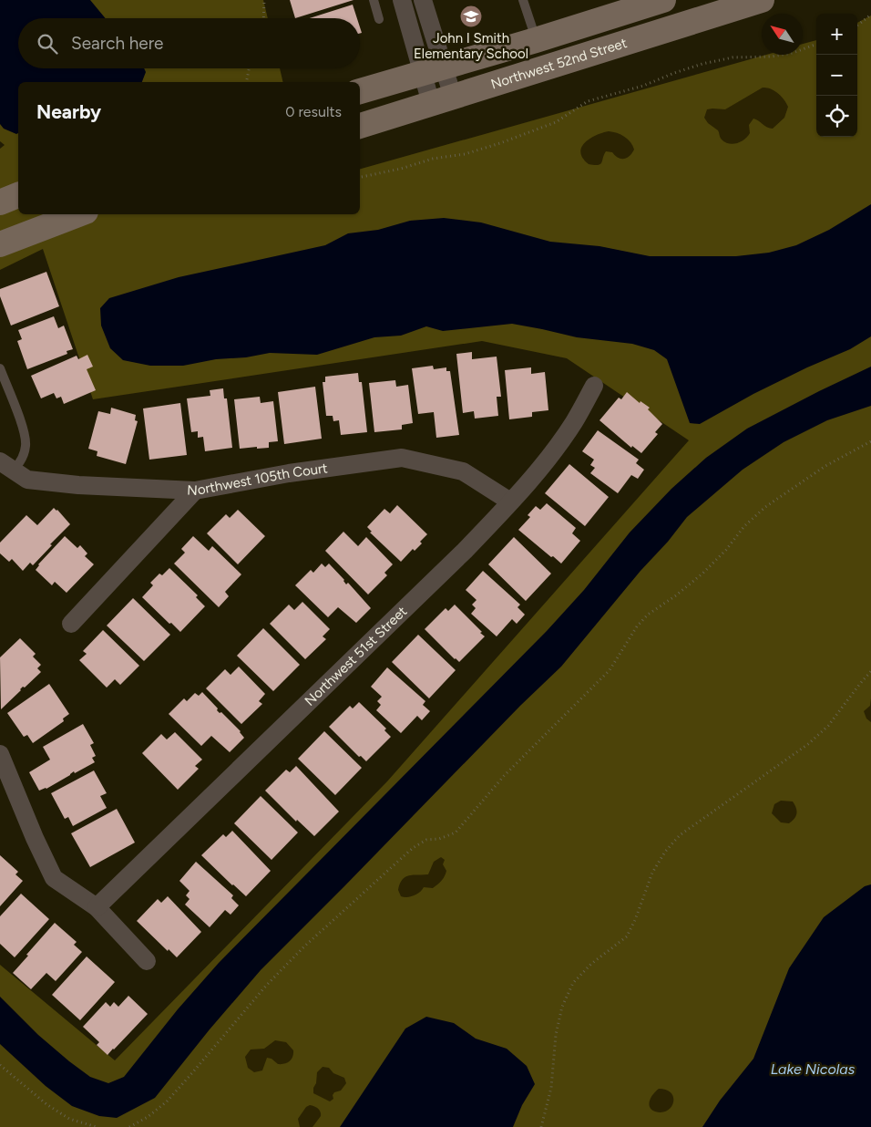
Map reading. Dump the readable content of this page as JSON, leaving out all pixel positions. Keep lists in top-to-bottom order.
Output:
{
  "streets": {
    "street": ["Northwest 52nd Street", "Northwest 105th Court", "Northwest 51st Street"]
  },
  "crossings": [
    ["Northwest 105th Court", "Northwest 51st Street"]
  ],
  "water": ["Lake Nicolas"],
  "places": {
    "school or university": ["John I Smith Elementary School"]
  },
  "north": "top left",
  "page": {
    "map_buttons": ["+", "−"],
    "search": "Search here",
    "heading": ["Nearby", "0 results"]
  }
}
